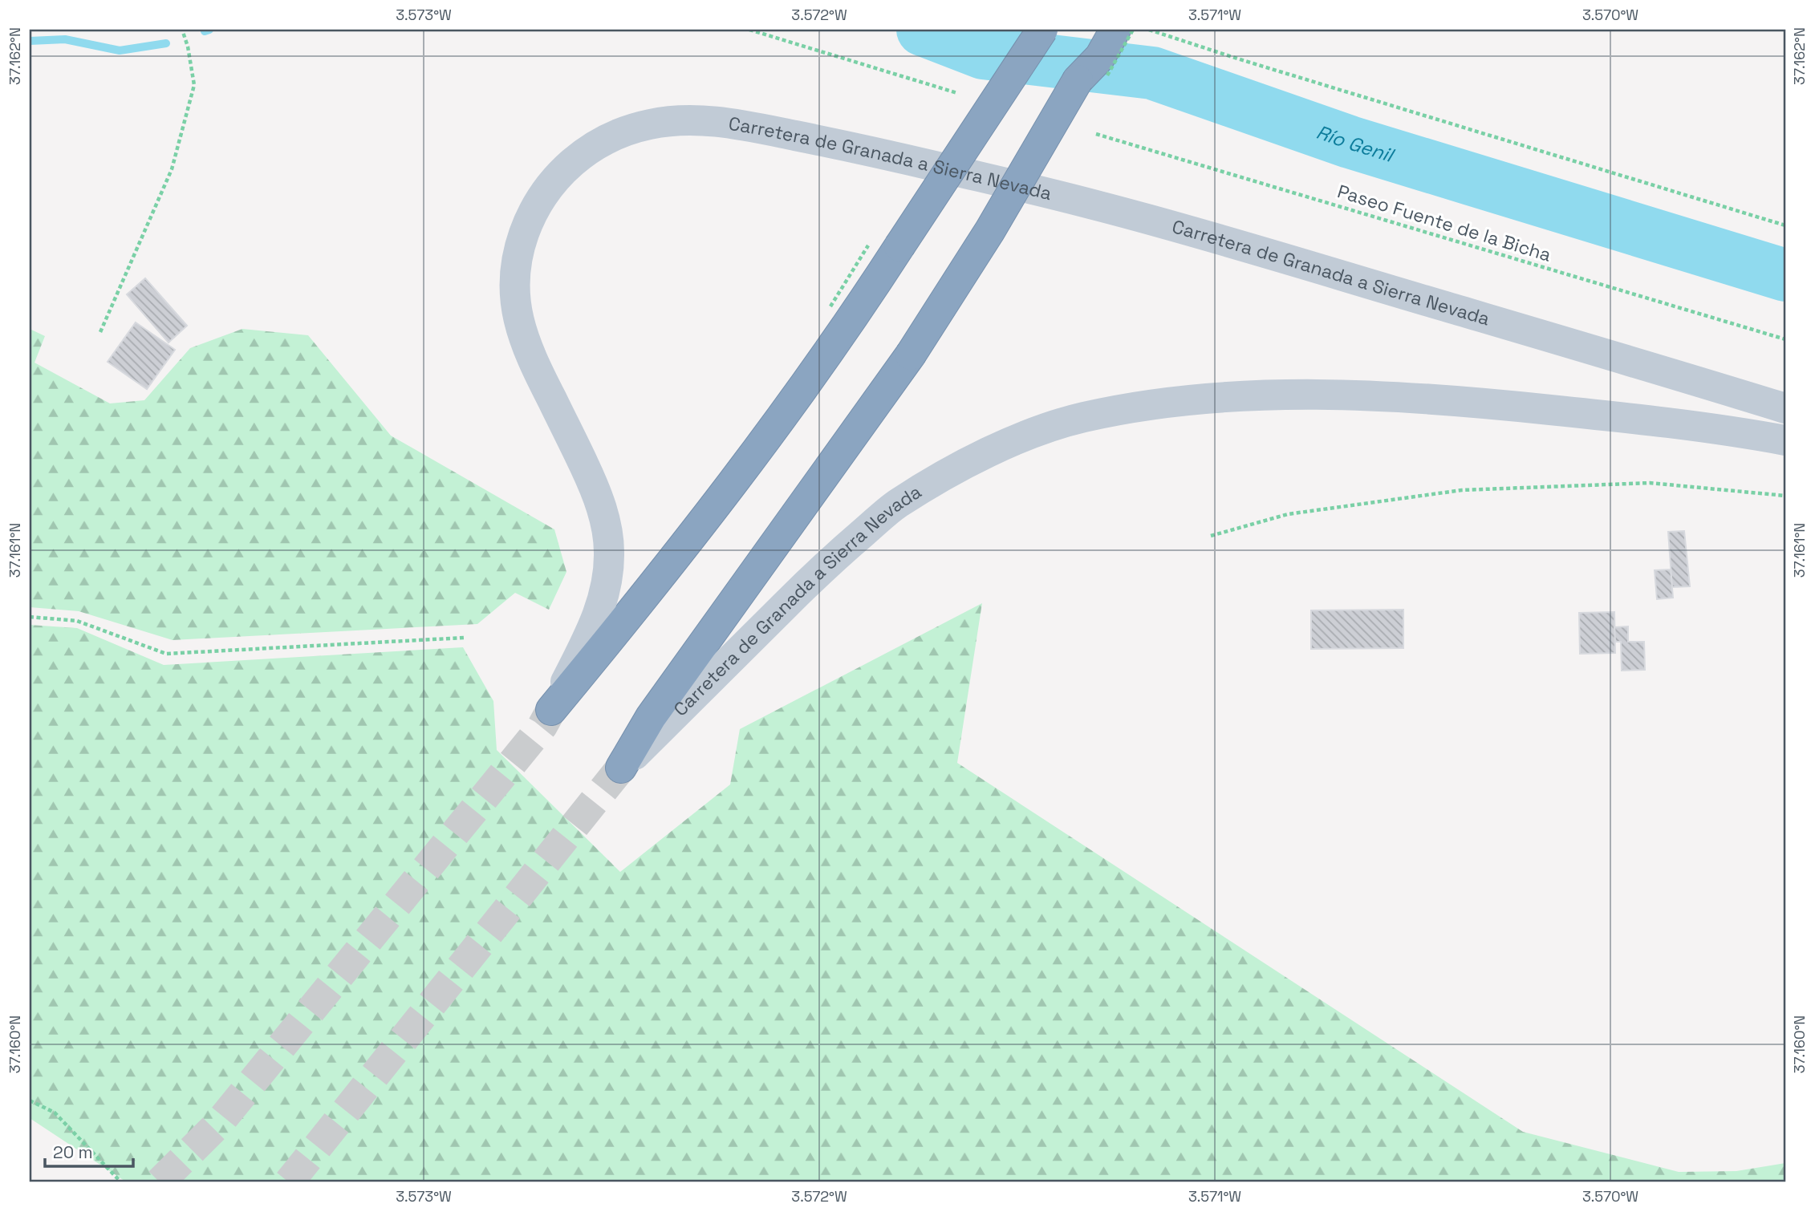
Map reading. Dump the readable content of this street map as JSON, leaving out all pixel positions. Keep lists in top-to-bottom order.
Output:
{
  "streets": {
    "main road": ["Carretera de Granada a Sierra Nevada"],
    "path": ["Paseo Fuente de la Bicha"]
  },
  "water": ["Río Genil"],
  "scale_bar": "20 m",
  "coordinates": [
    "3.573°W",
    "3.572°W",
    "3.571°W",
    "3.570°W",
    "37.162°N",
    "37.161°N",
    "37.160°N"
  ]
}
